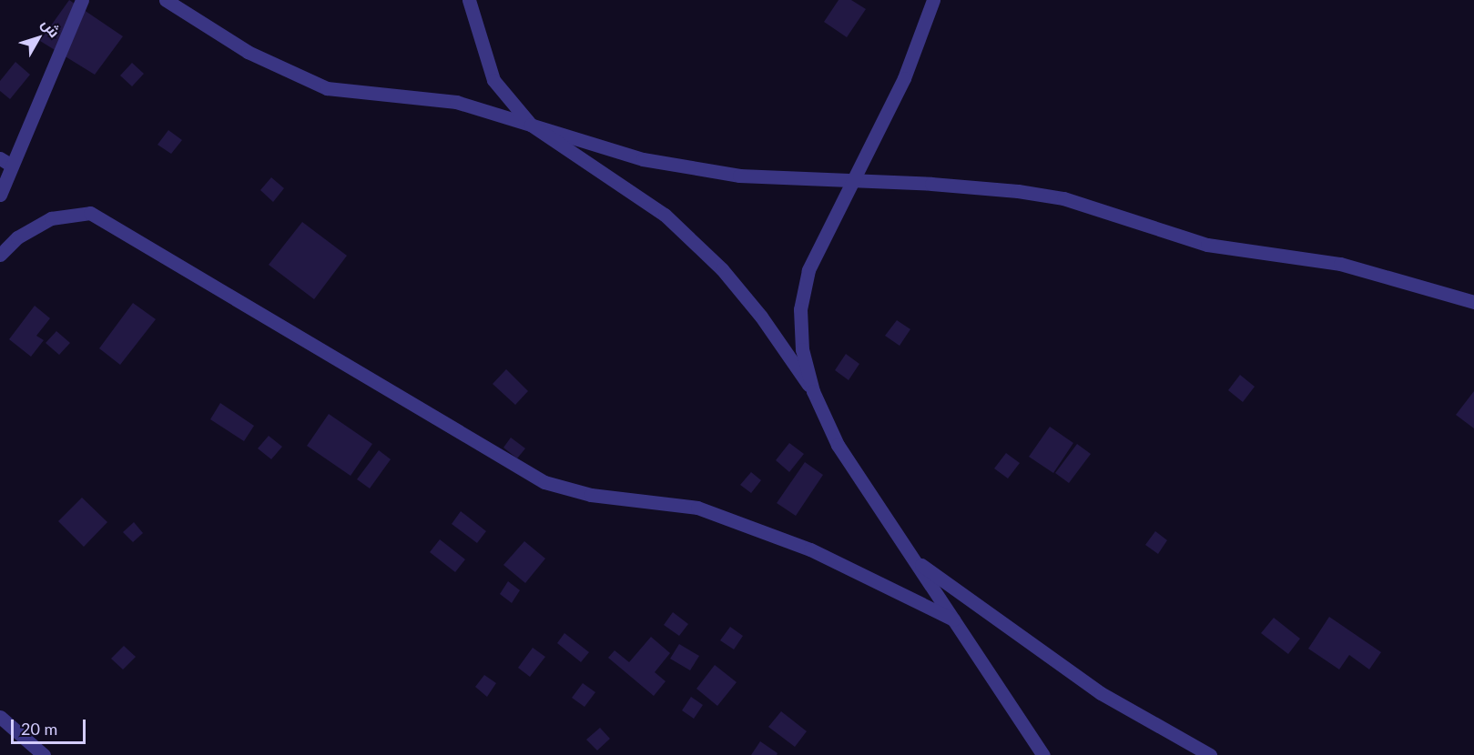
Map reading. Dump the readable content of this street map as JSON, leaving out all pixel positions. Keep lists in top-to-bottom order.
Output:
{
  "scale_bar": "20 m",
  "north": "top right"
}
